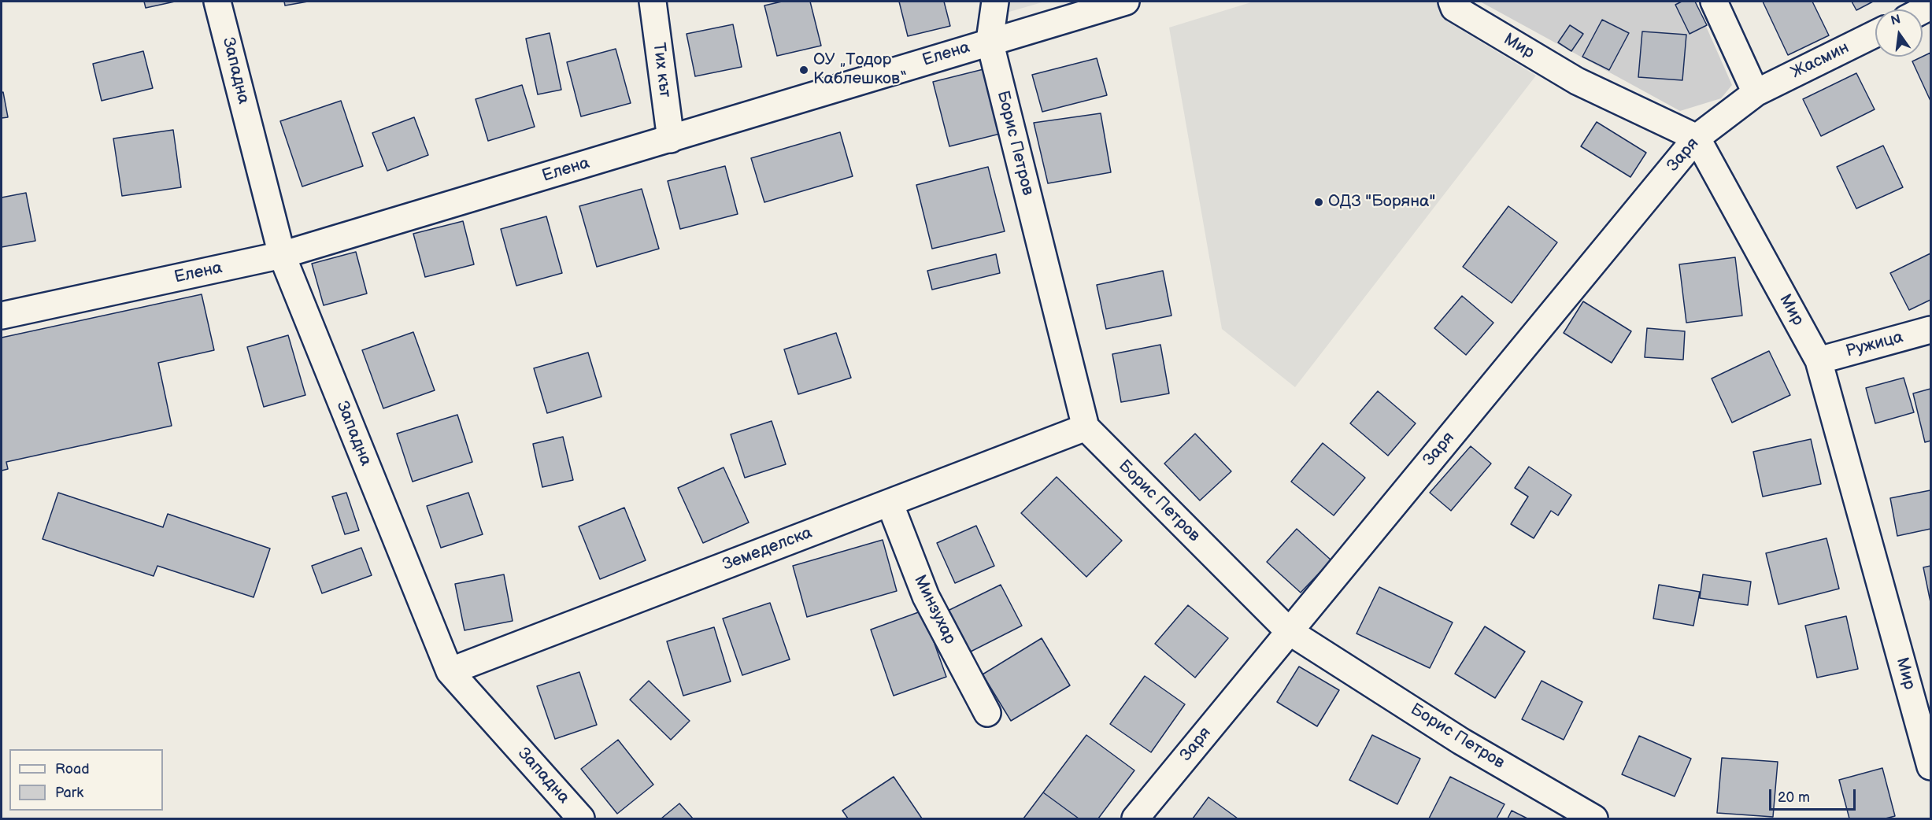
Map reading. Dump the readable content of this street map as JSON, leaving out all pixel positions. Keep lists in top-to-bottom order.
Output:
{
  "streets": {
    "street": [
      "Мир",
      "Елена",
      "Жасмин",
      "Тих кът",
      "Западна",
      "Борис Петров",
      "Заря",
      "Ружица",
      "Земеделска",
      "Минзухар"
    ]
  },
  "crossings": [
    ["Мир", "Заря"],
    ["Мир", "Ружица"],
    ["Елена", "Тих кът"],
    ["Елена", "Западна"],
    ["Елена", "Борис Петров"],
    ["Жасмин", "Заря"],
    ["Западна", "Земеделска"],
    ["Борис Петров", "Заря"],
    ["Борис Петров", "Земеделска"],
    ["Земеделска", "Минзухар"]
  ],
  "places": ["ОУ „Тодор Каблешков“", "ОДЗ \"Боряна\""],
  "legend": ["Road", "Park"],
  "scale_bar": "20 m",
  "north": "top"
}
